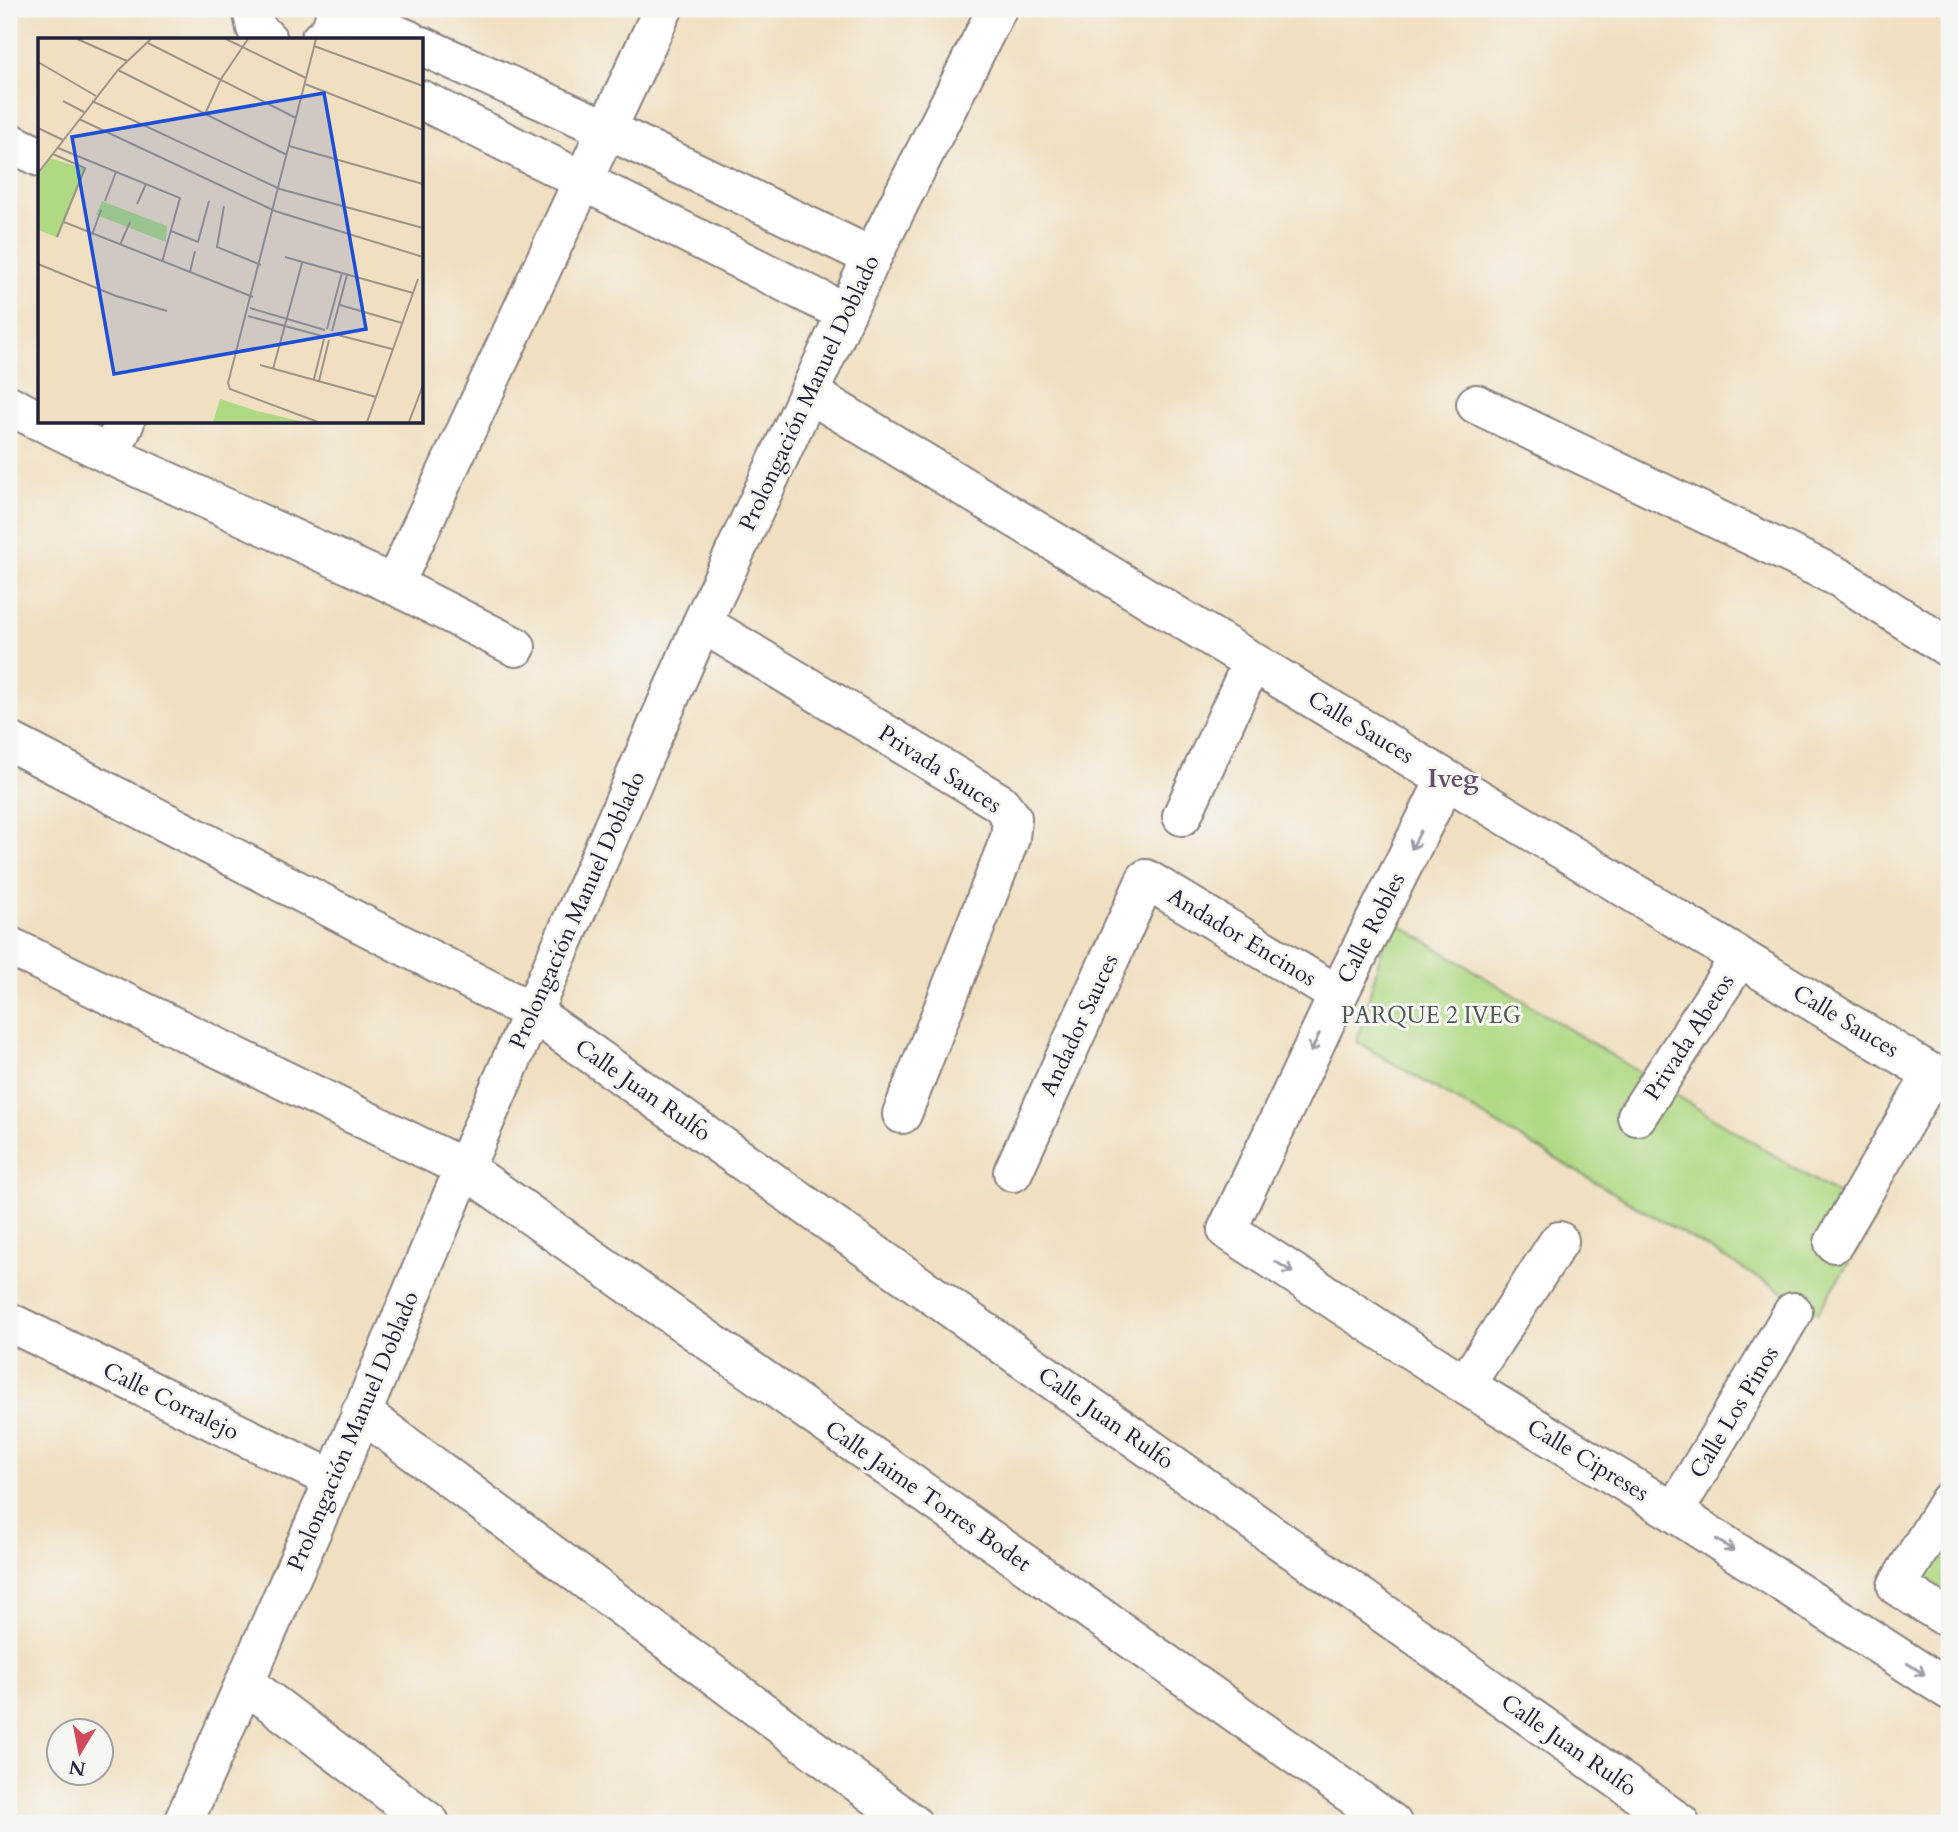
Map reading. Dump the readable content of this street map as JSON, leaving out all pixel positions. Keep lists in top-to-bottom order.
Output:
{
  "streets": {
    "street": [
      "Prolongación Manuel Doblado",
      "Calle Sauces",
      "Privada Sauces",
      "Calle Robles",
      "Andador Encinos",
      "Andador Sauces",
      "Privada Abetos",
      "Calle Juan Rulfo",
      "Calle Corralejo",
      "Calle Los Pinos",
      "Calle Cipreses",
      "Calle Jaime Torres Bodet"
    ]
  },
  "crossings": [
    ["Prolongación Manuel Doblado", "Calle Sauces"],
    ["Prolongación Manuel Doblado", "Privada Sauces"],
    ["Prolongación Manuel Doblado", "Calle Juan Rulfo"],
    ["Prolongación Manuel Doblado", "Calle Corralejo"],
    ["Prolongación Manuel Doblado", "Calle Jaime Torres Bodet"],
    ["Calle Sauces", "Calle Robles"],
    ["Calle Sauces", "Privada Abetos"],
    ["Calle Robles", "Andador Encinos"],
    ["Calle Robles", "Calle Cipreses"],
    ["Andador Encinos", "Andador Sauces"],
    ["Calle Los Pinos", "Calle Cipreses"]
  ],
  "one_way": ["Calle Cipreses"],
  "districts": ["Iveg"],
  "parks": ["PARQUE 2 IVEG"],
  "north": "bottom"
}
